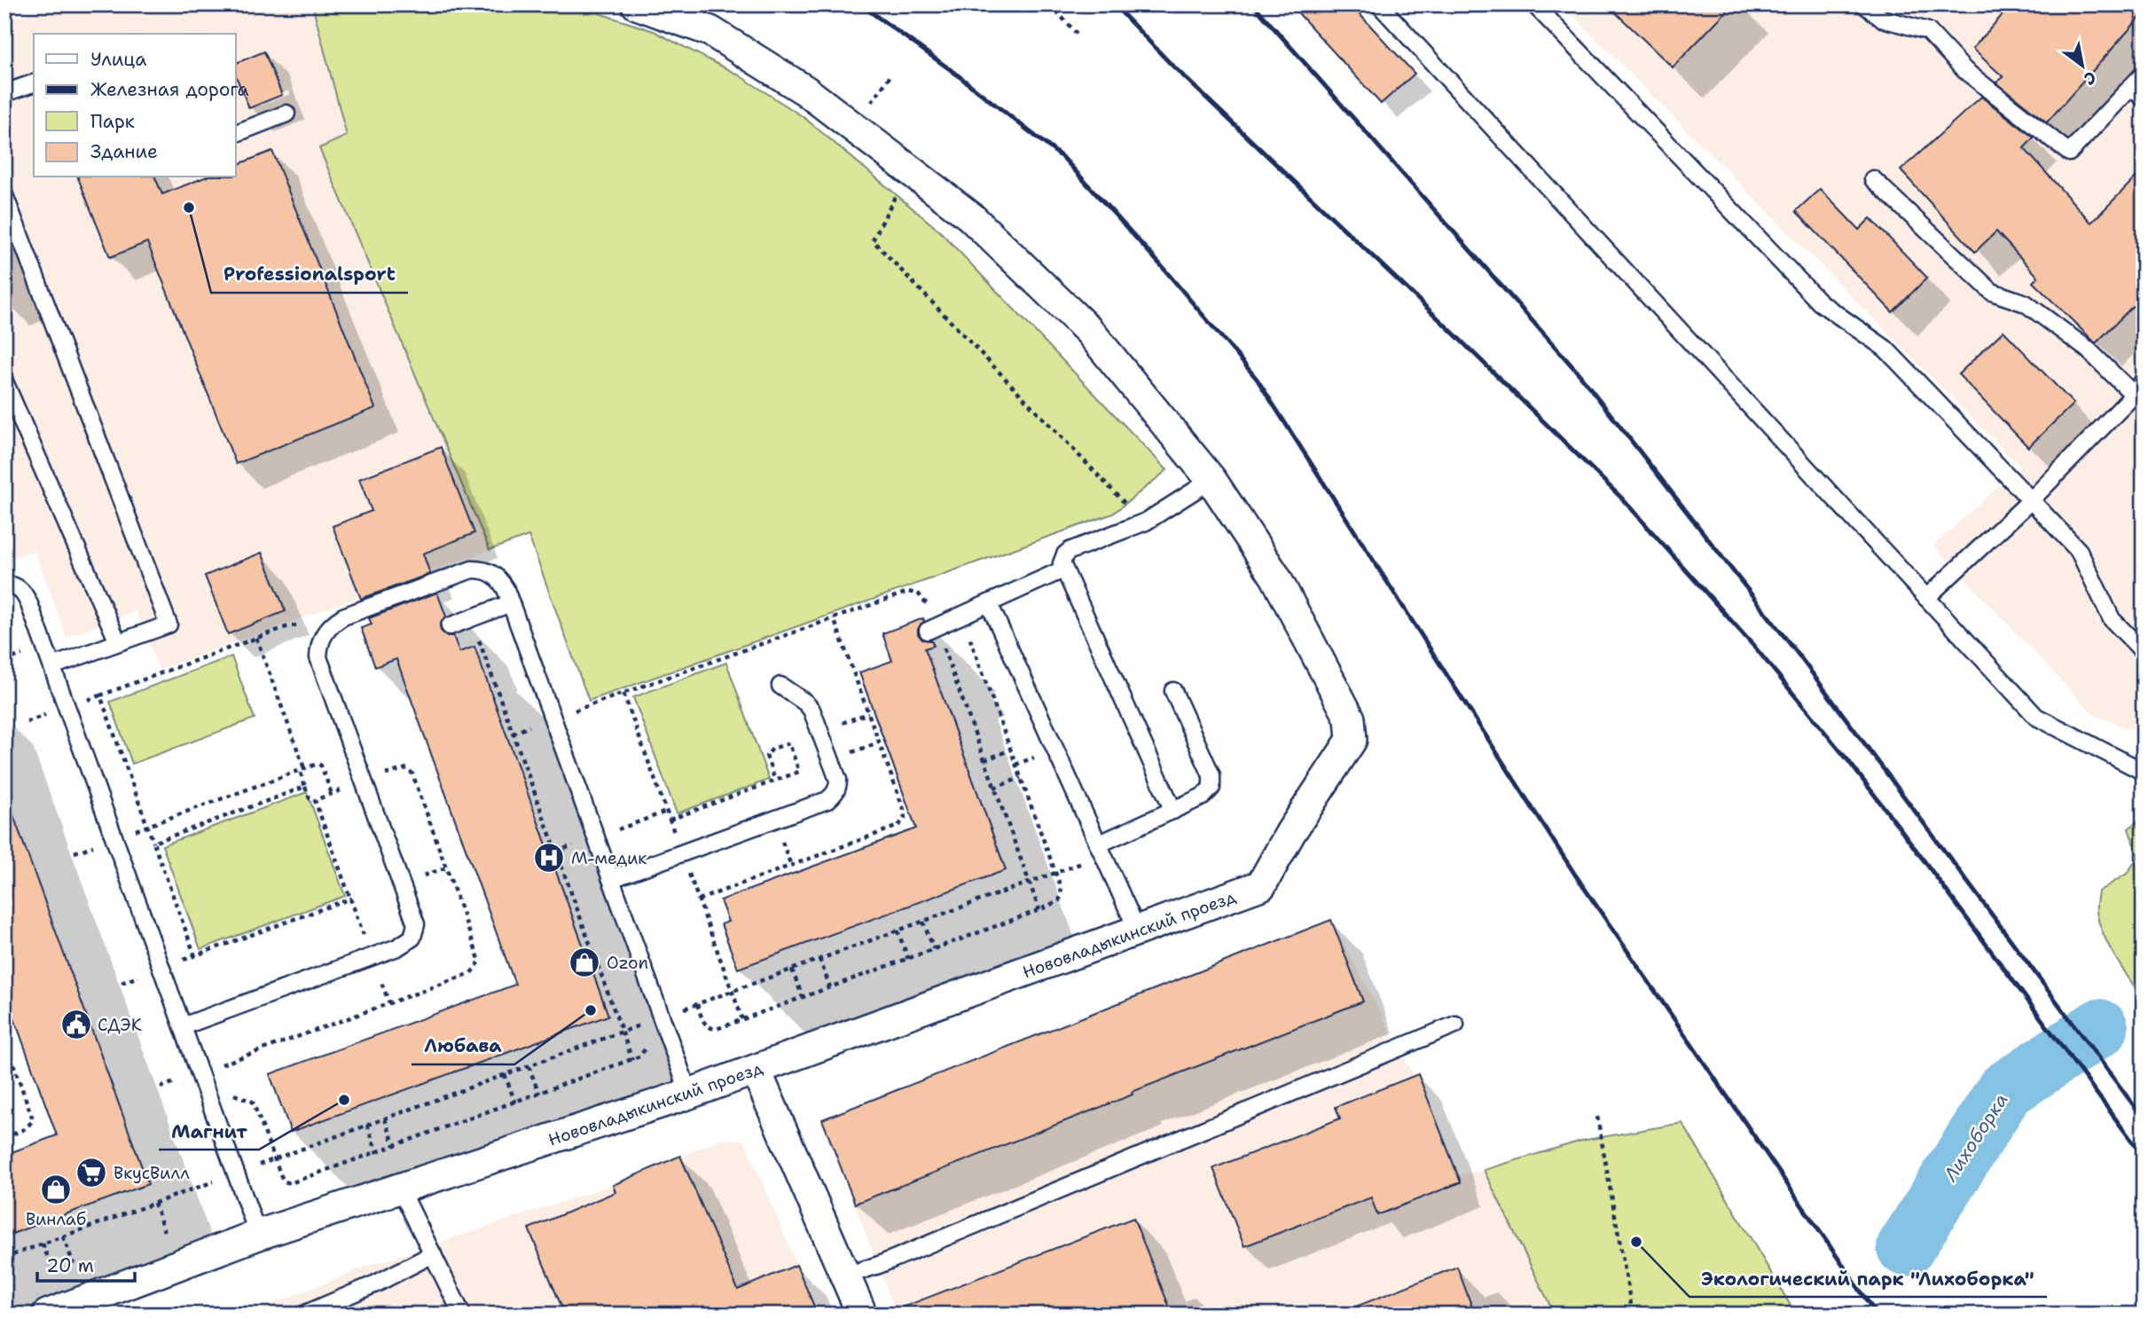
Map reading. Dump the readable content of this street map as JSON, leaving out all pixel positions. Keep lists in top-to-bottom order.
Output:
{
  "streets": {
    "street": ["Нововладыкинский проезд"]
  },
  "water": ["Лихоборка"],
  "places": {
    "other": [
      "Professionalsport",
      "Любава",
      "Магнит",
      "Экологический парк \"Лихоборка\""
    ],
    "hospital": ["М-медик"],
    "shop": ["Ozon", "Винлаб"],
    "public building": ["СДЭК"],
    "supermarket": ["ВкусВилл"]
  },
  "legend": [
    "Улица",
    "Железная дорога",
    "Парк",
    "Здание"
  ],
  "scale_bar": "20 m",
  "north": "bottom right"
}
